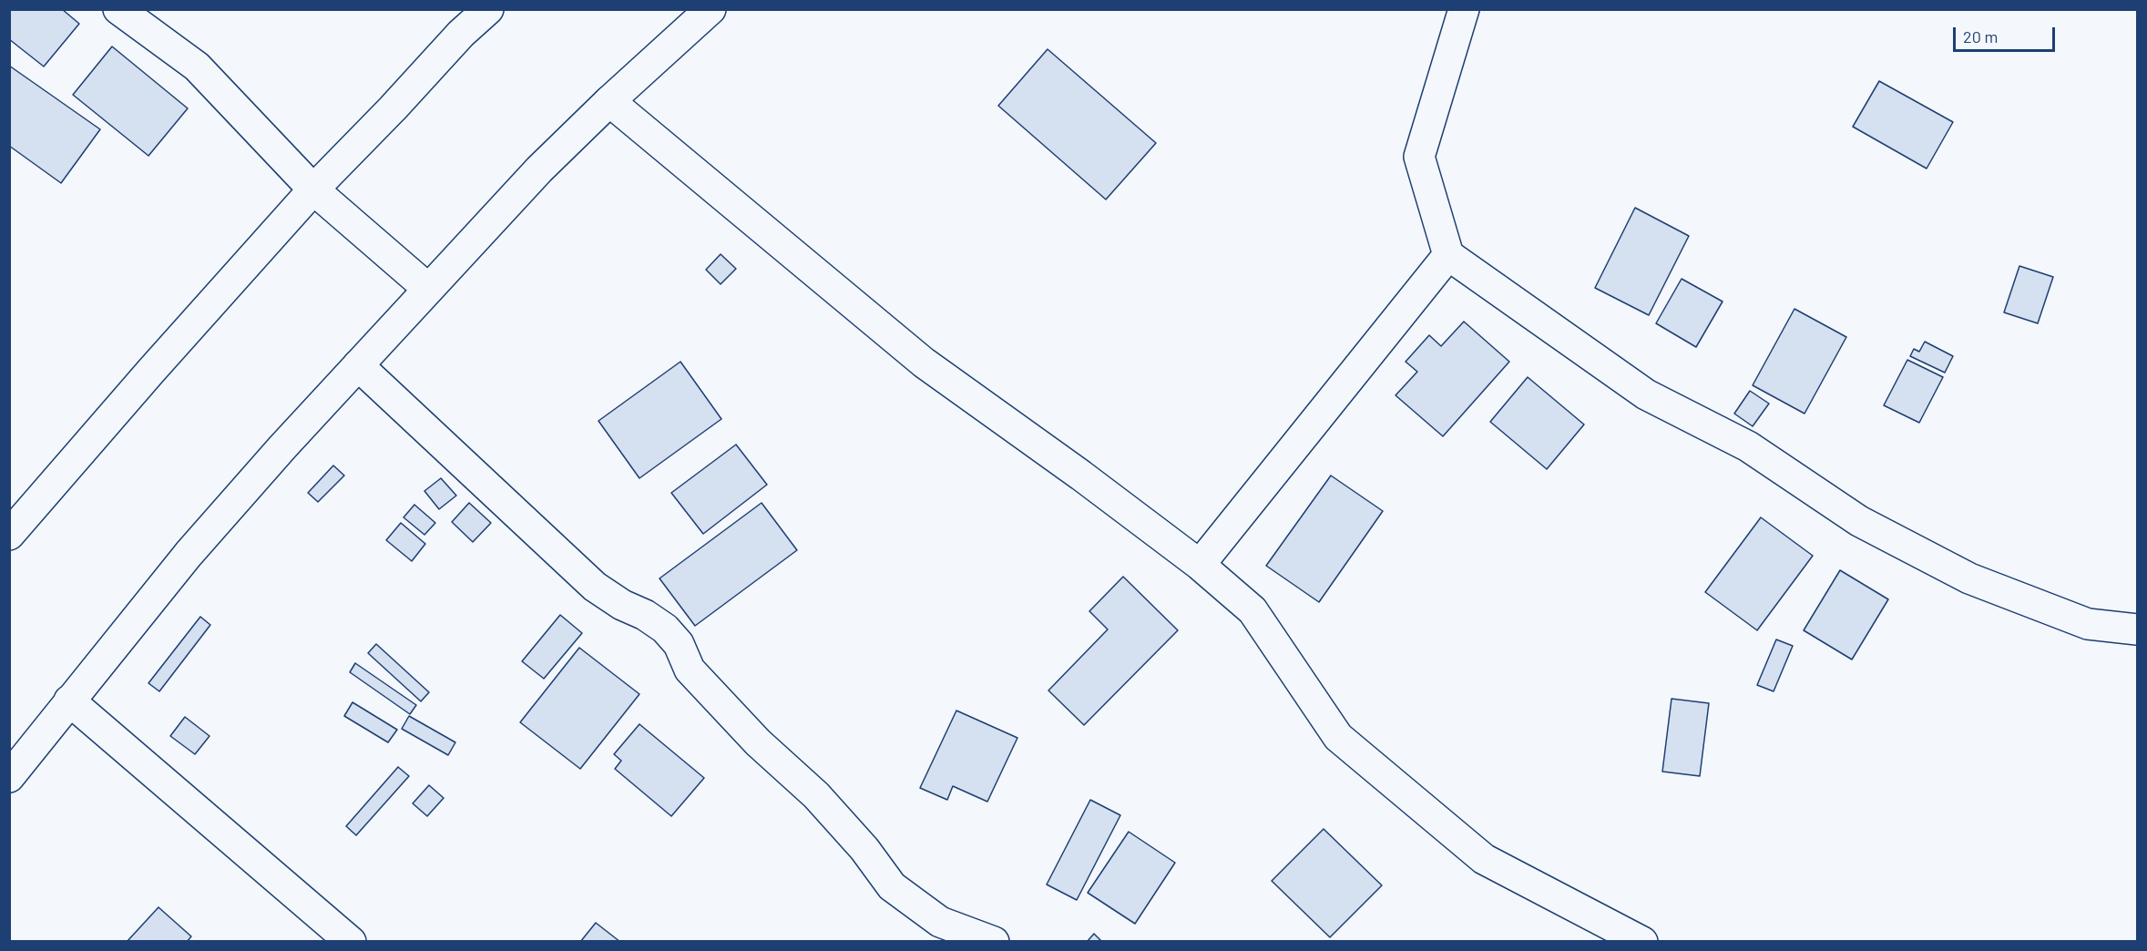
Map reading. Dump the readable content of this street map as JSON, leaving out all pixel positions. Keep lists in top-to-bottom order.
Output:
{
  "scale_bar": "20 m"
}
